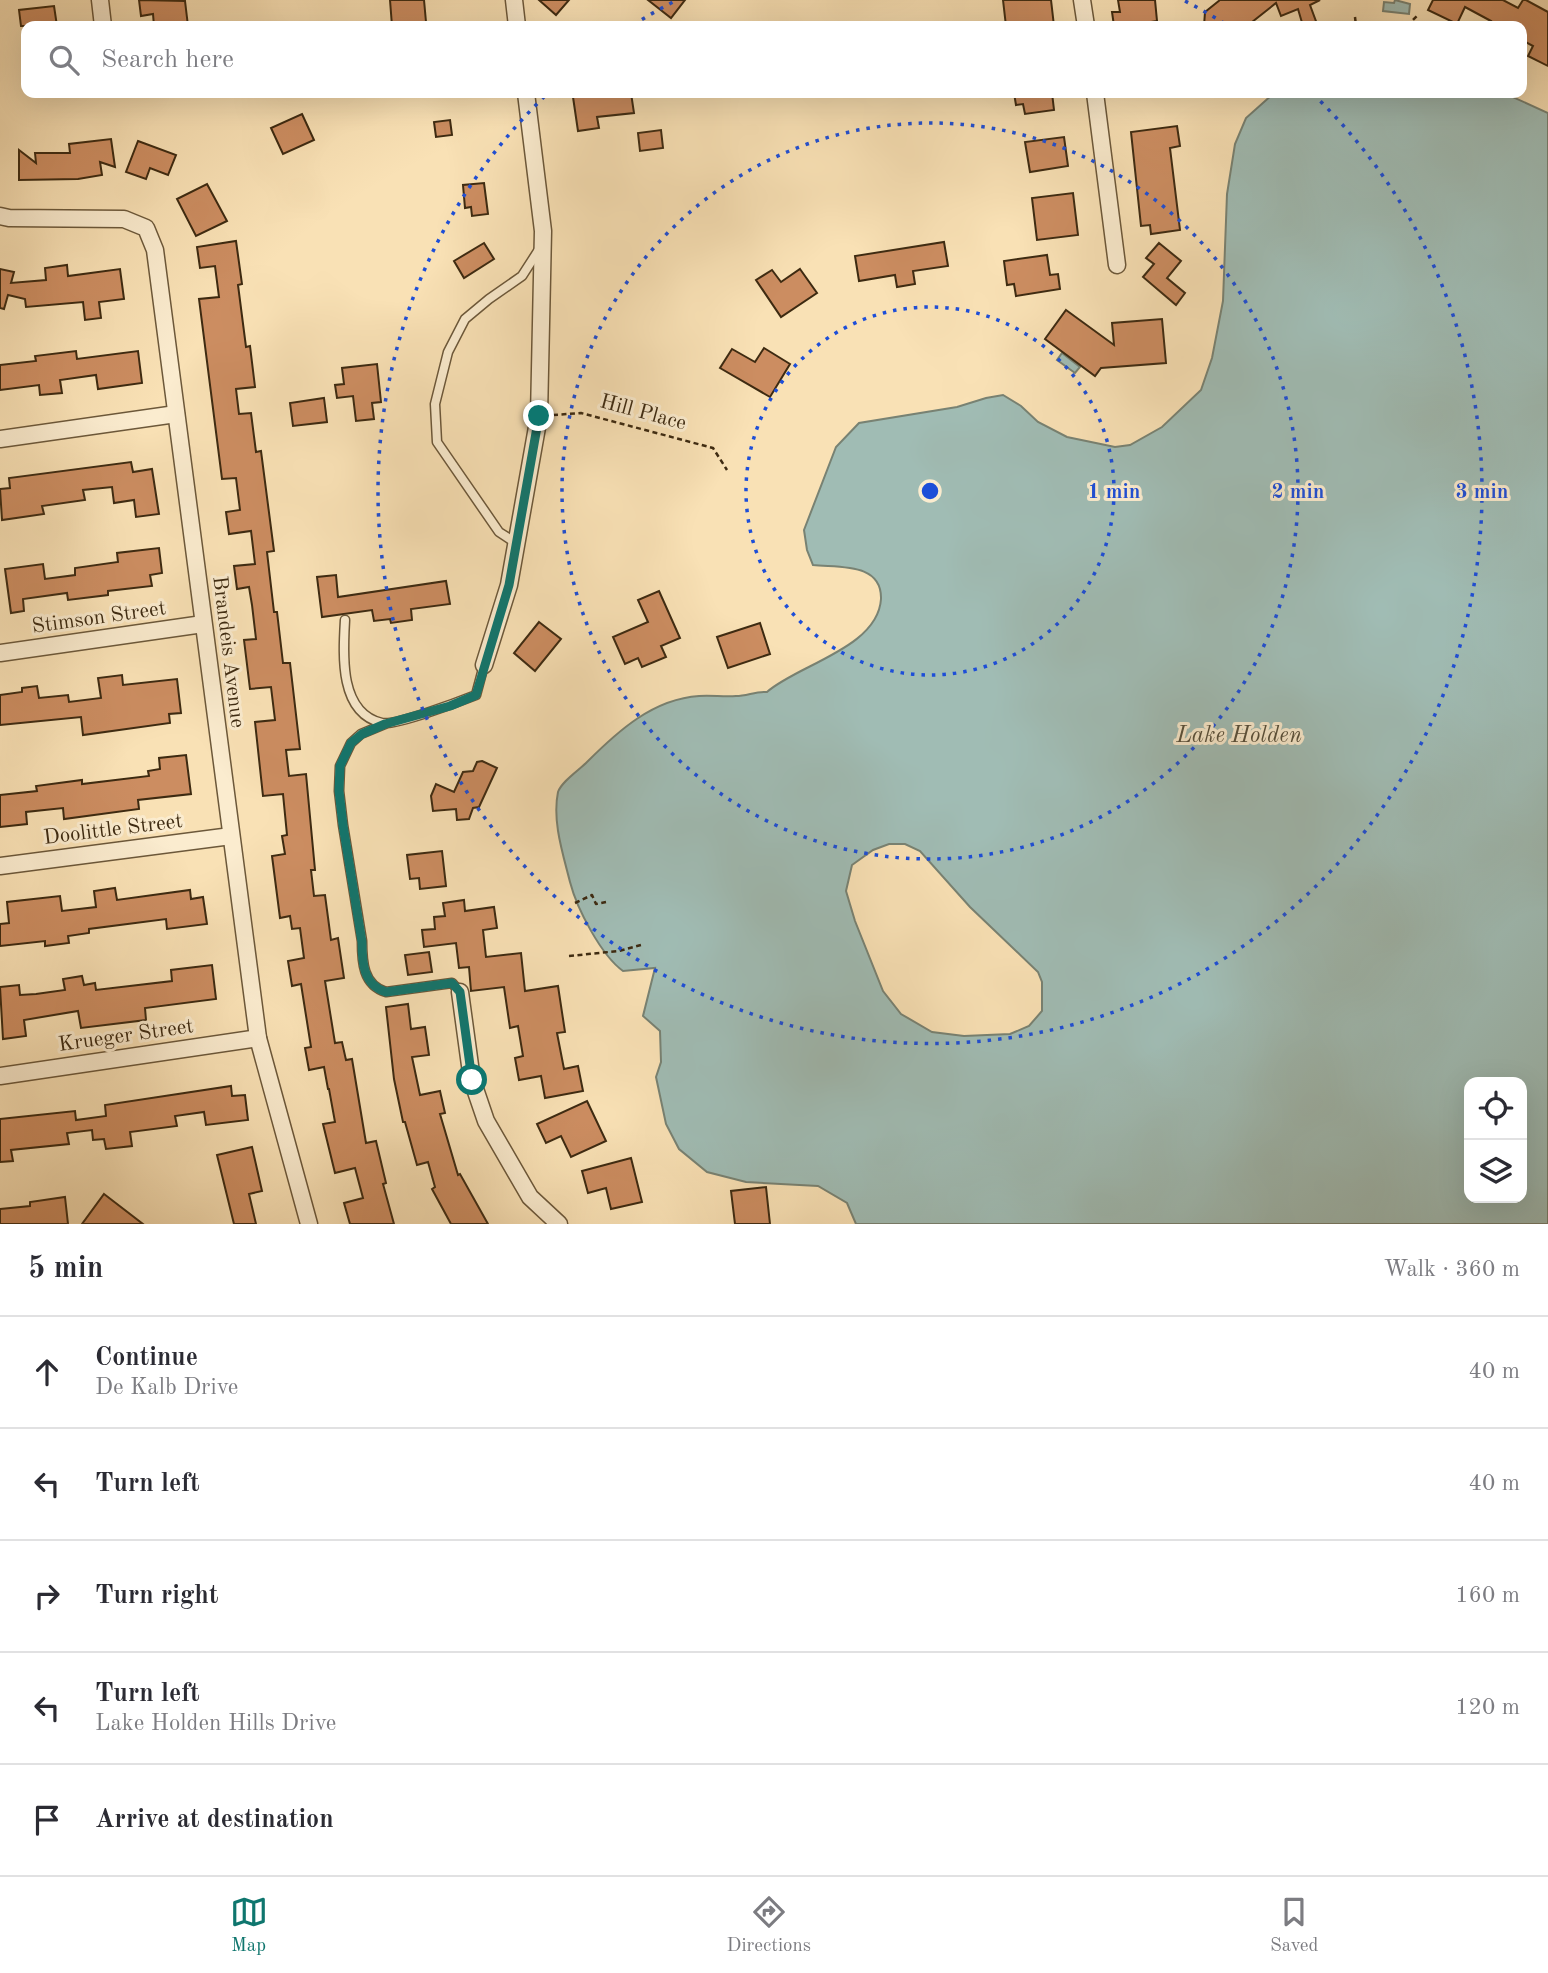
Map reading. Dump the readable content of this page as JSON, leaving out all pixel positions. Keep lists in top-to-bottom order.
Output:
{
  "streets": {
    "street": [
      "Stimson Street",
      "Brandeis Avenue",
      "Doolittle Street",
      "Krueger Street"
    ],
    "path": ["Hill Place"]
  },
  "crossings": [
    ["Stimson Street", "Brandeis Avenue"],
    ["Brandeis Avenue", "Doolittle Street"],
    ["Brandeis Avenue", "Krueger Street"]
  ],
  "water": ["Lake Holden"],
  "page": {
    "search": "Search here",
    "heading": ["5 min", "Walk · 360 m"],
    "list": [
      ["Continue", "De Kalb Drive", "40 m"],
      ["Turn left", "40 m"],
      ["Turn right", "160 m"],
      ["Turn left", "Lake Holden Hills Drive", "120 m"],
      "Arrive at destination"
    ],
    "nav": ["Map", "Directions", "Saved"]
  },
  "rings": ["1 min", "2 min", "3 min"]
}
